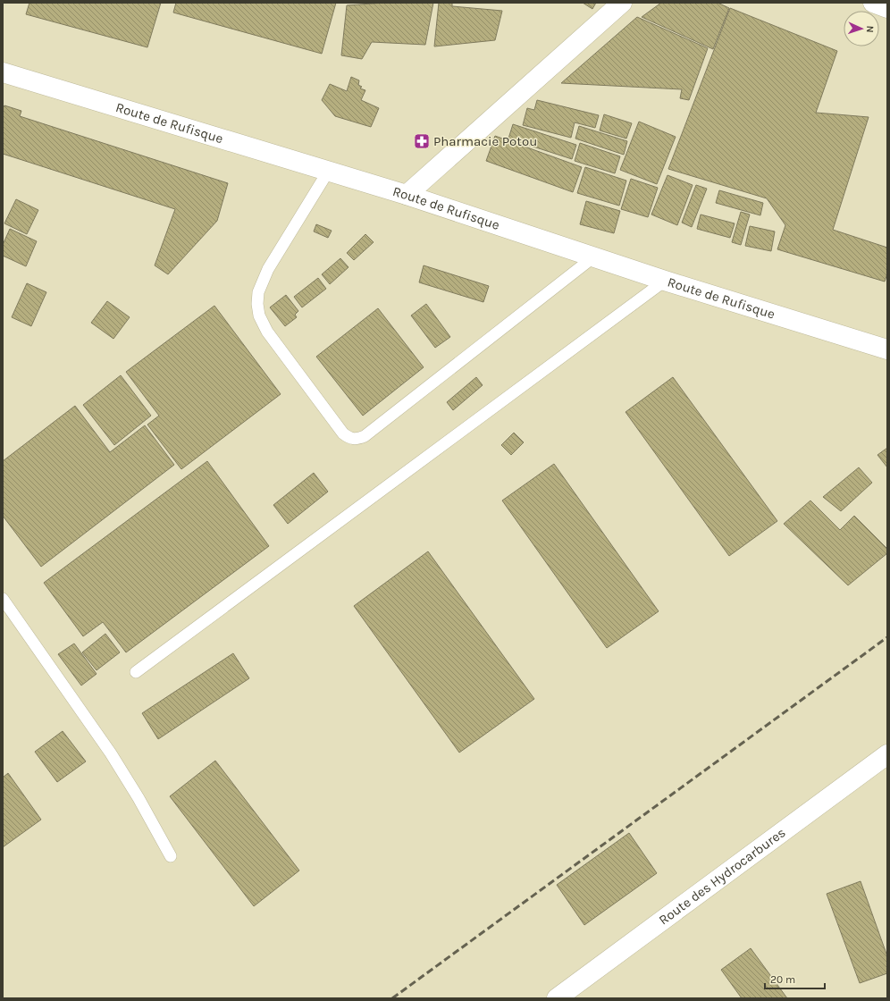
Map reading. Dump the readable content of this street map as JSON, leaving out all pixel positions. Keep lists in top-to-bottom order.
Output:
{
  "streets": {
    "main road": ["Route de Rufisque", "Route des Hydrocarbures"]
  },
  "places": {
    "pharmacy": ["Pharmacie Potou"]
  },
  "scale_bar": "20 m",
  "north": "right"
}
